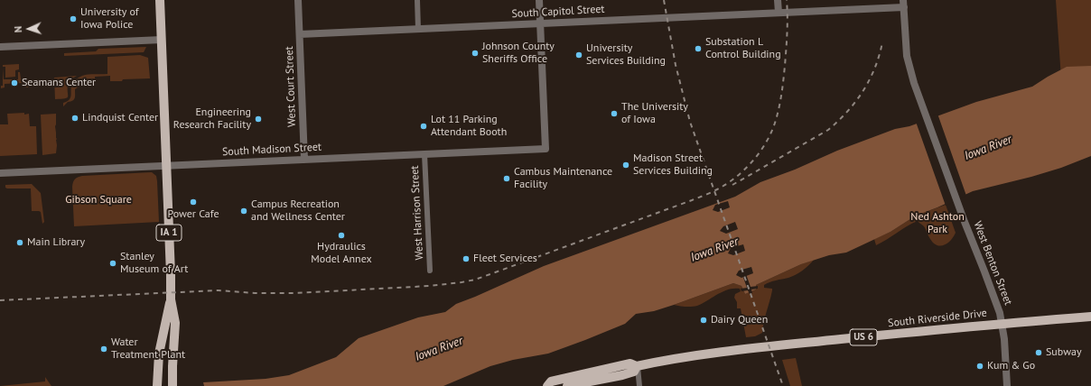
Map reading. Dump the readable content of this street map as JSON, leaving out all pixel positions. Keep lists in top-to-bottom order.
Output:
{
  "streets": {
    "main road": ["IA 1", "South Riverside Drive", "US 6"],
    "street": [
      "South Capitol Street",
      "West Court Street",
      "South Madison Street",
      "West Harrison Street",
      "West Benton Street"
    ]
  },
  "crossings": [
    ["South Capitol Street", "West Court Street"],
    ["South Capitol Street", "South Madison Street"],
    ["South Capitol Street", "West Benton Street"],
    ["West Court Street", "South Madison Street"],
    ["South Madison Street", "West Harrison Street"],
    ["South Madison Street", "IA 1"],
    ["West Benton Street", "South Riverside Drive"]
  ],
  "water": ["Iowa River"],
  "parks": ["Gibson Square", "Ned Ashton Park"],
  "places": [
    "University of Iowa Police",
    "Substation L Control Building",
    "Johnson County Sheriffs Office",
    "University Services Building",
    "Seamans Center",
    "The University of Iowa",
    "Lindquist Center",
    "Engineering Research Facility",
    "Lot 11 Parking Attendant Booth",
    "Madison Street Services Building",
    "Cambus Maintenance Facility",
    "Power Cafe",
    "Campus Recreation and Wellness Center",
    "Hydraulics Model Annex",
    "Main Library",
    "Fleet Services",
    "Stanley Museum of Art",
    "Dairy Queen",
    "Water Treatment Plant",
    "Subway",
    "Kum & Go"
  ],
  "north": "left"
}
